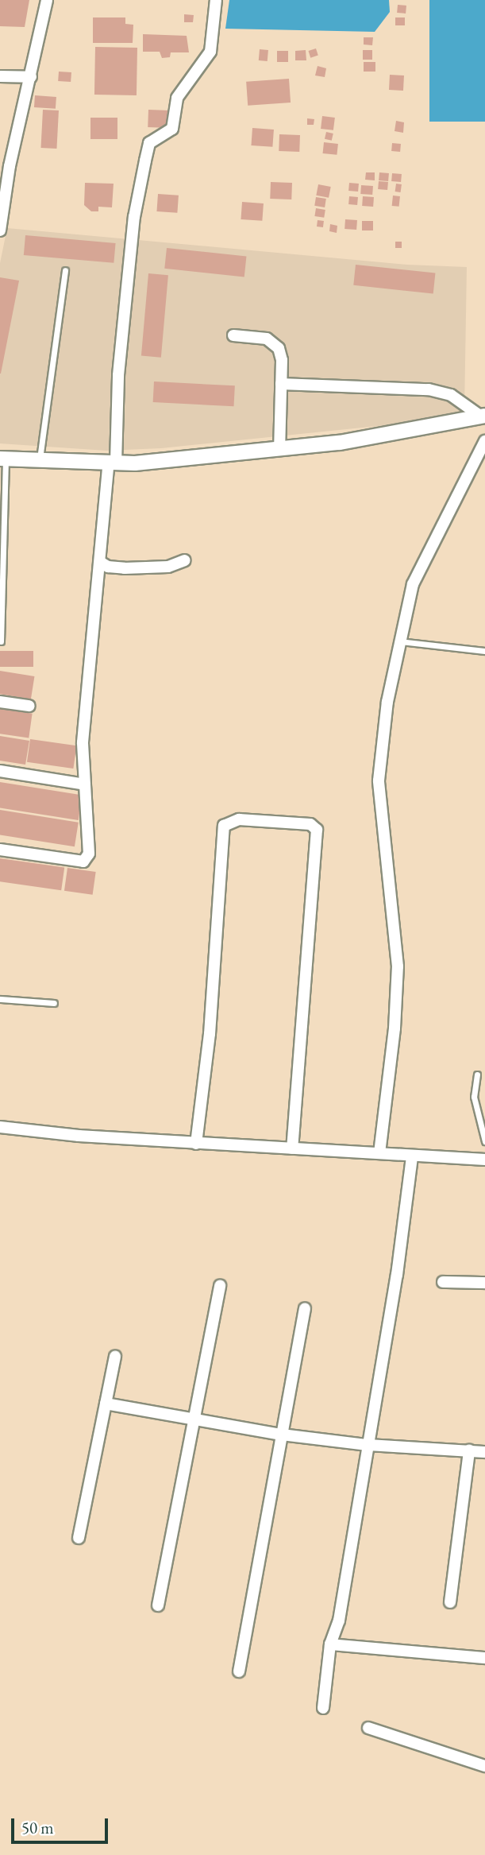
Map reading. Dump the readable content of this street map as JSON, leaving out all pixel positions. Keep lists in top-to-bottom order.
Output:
{
  "scale_bar": "50 m"
}
